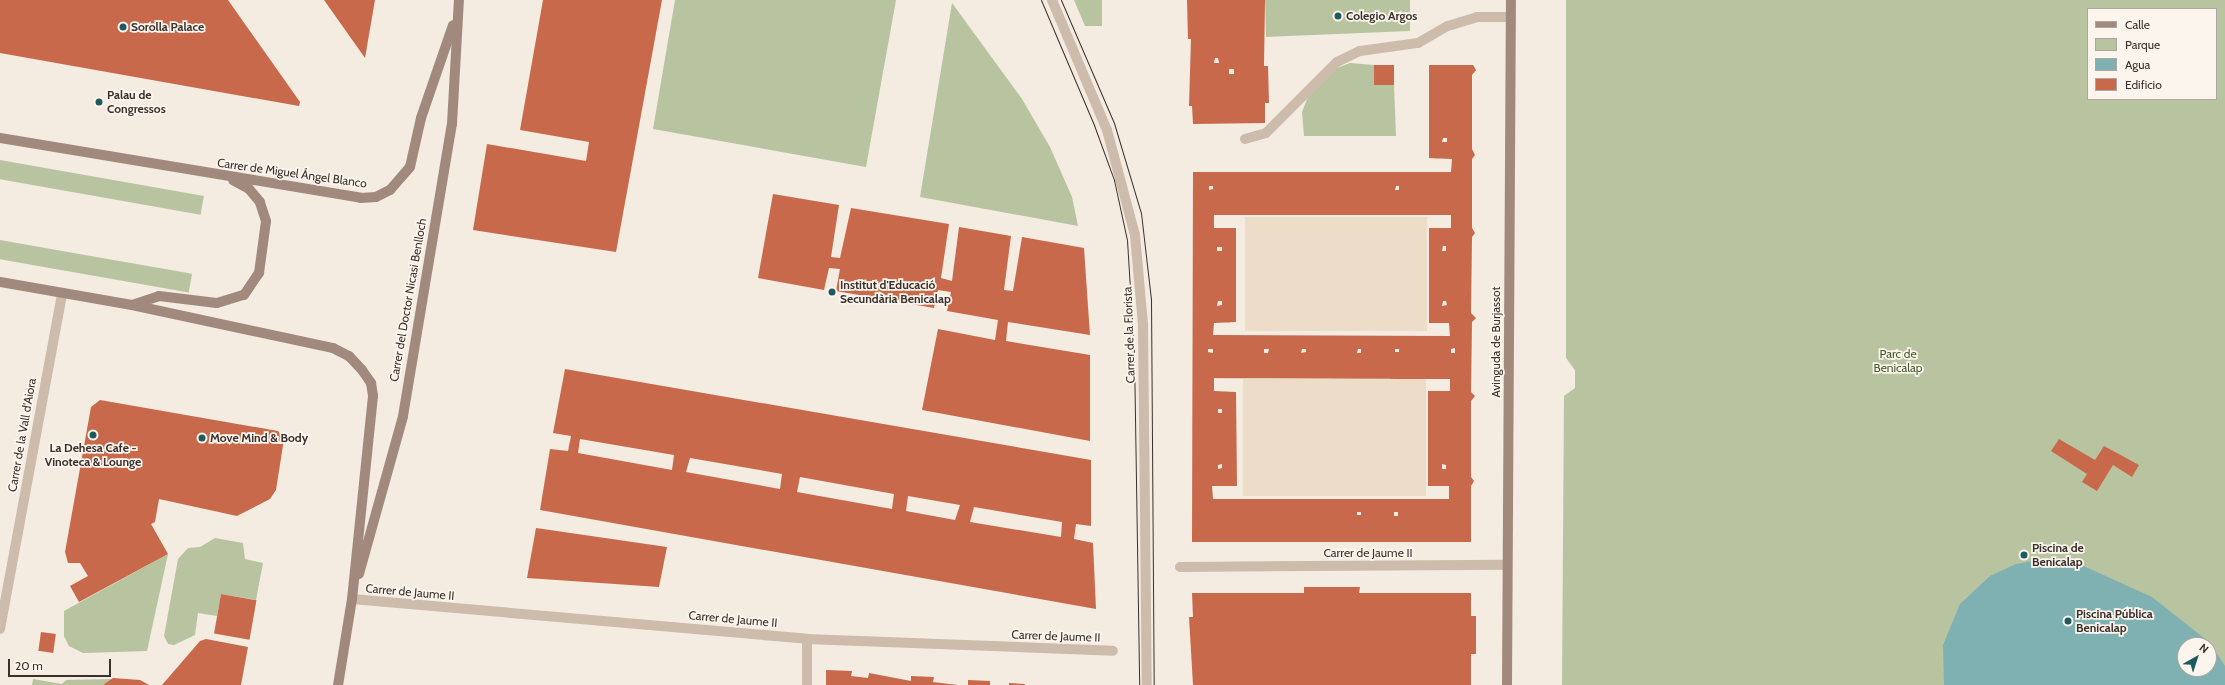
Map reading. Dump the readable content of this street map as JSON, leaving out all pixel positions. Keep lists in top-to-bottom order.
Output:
{
  "streets": {
    "street": [
      "Carrer de Miguel Ángel Blanco",
      "Carrer del Doctor Nicasi Benlloch",
      "Carrer de la Florista",
      "Avinguda de Burjassot",
      "Carrer de la Vall d'Aiora",
      "Carrer de Jaume II"
    ]
  },
  "crossings": [
    ["Carrer de Miguel Ángel Blanco", "Carrer del Doctor Nicasi Benlloch"],
    ["Carrer del Doctor Nicasi Benlloch", "Carrer de Jaume II"],
    ["Avinguda de Burjassot", "Carrer de Jaume II"]
  ],
  "parks": ["Parc de Benicalap"],
  "places": [
    "Colegio Argos",
    "Sorolla Palace",
    "Palau de Congressos",
    "Institut d'Educació Secundària Benicalap",
    "La Dehesa Cafe - Vinoteca & Lounge",
    "Move Mind & Body",
    "Piscina de Benicalap",
    "Piscina Pública Benicalap"
  ],
  "legend": [
    "Calle",
    "Parque",
    "Agua",
    "Edificio"
  ],
  "scale_bar": "20 m",
  "north": "top right"
}
